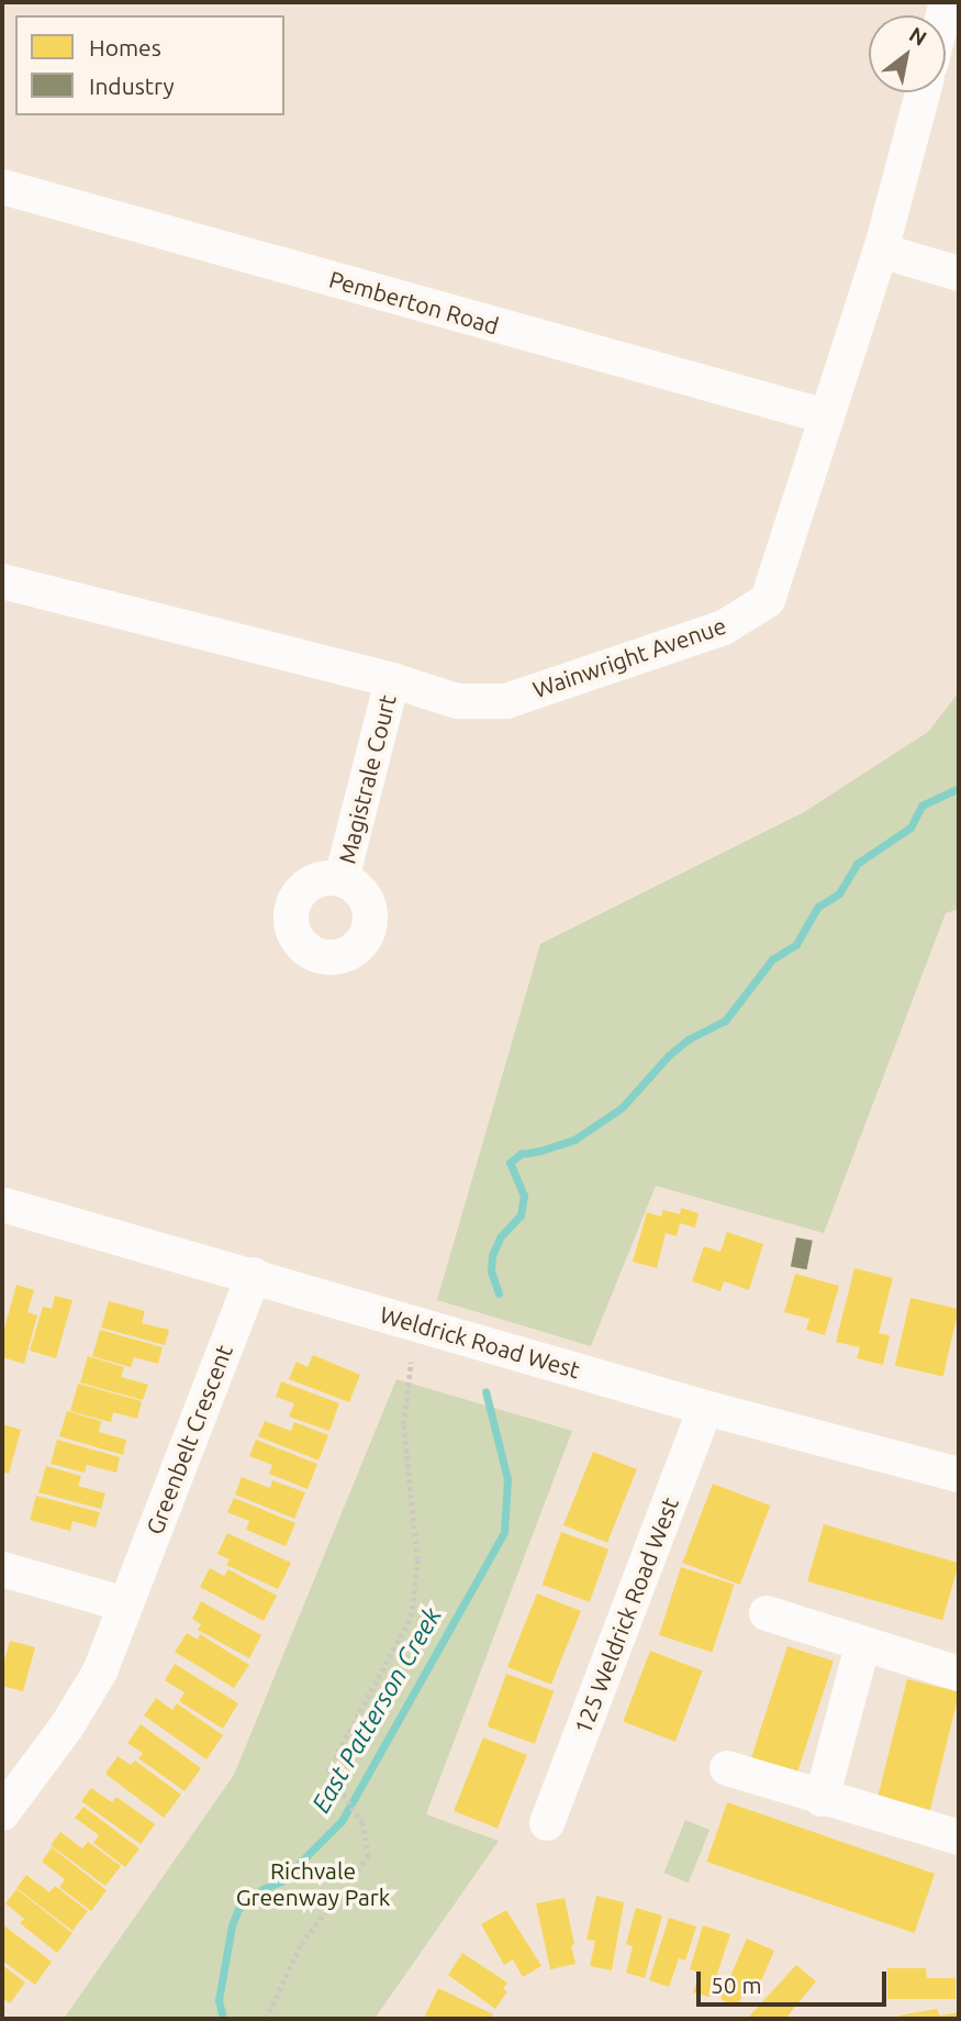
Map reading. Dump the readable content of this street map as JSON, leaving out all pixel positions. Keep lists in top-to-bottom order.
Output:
{
  "streets": {
    "street": [
      "Pemberton Road",
      "Wainwright Avenue",
      "Magistrale Court",
      "Weldrick Road West",
      "Greenbelt Crescent",
      "125 Weldrick Road West"
    ]
  },
  "crossings": [
    ["Pemberton Road", "Wainwright Avenue"],
    ["Wainwright Avenue", "Magistrale Court"],
    ["Weldrick Road West", "Greenbelt Crescent"],
    ["Weldrick Road West", "125 Weldrick Road West"]
  ],
  "water": ["East Patterson Creek"],
  "parks": ["Richvale Greenway Park"],
  "legend": ["Homes", "Industry"],
  "scale_bar": "50 m",
  "north": "top right"
}
